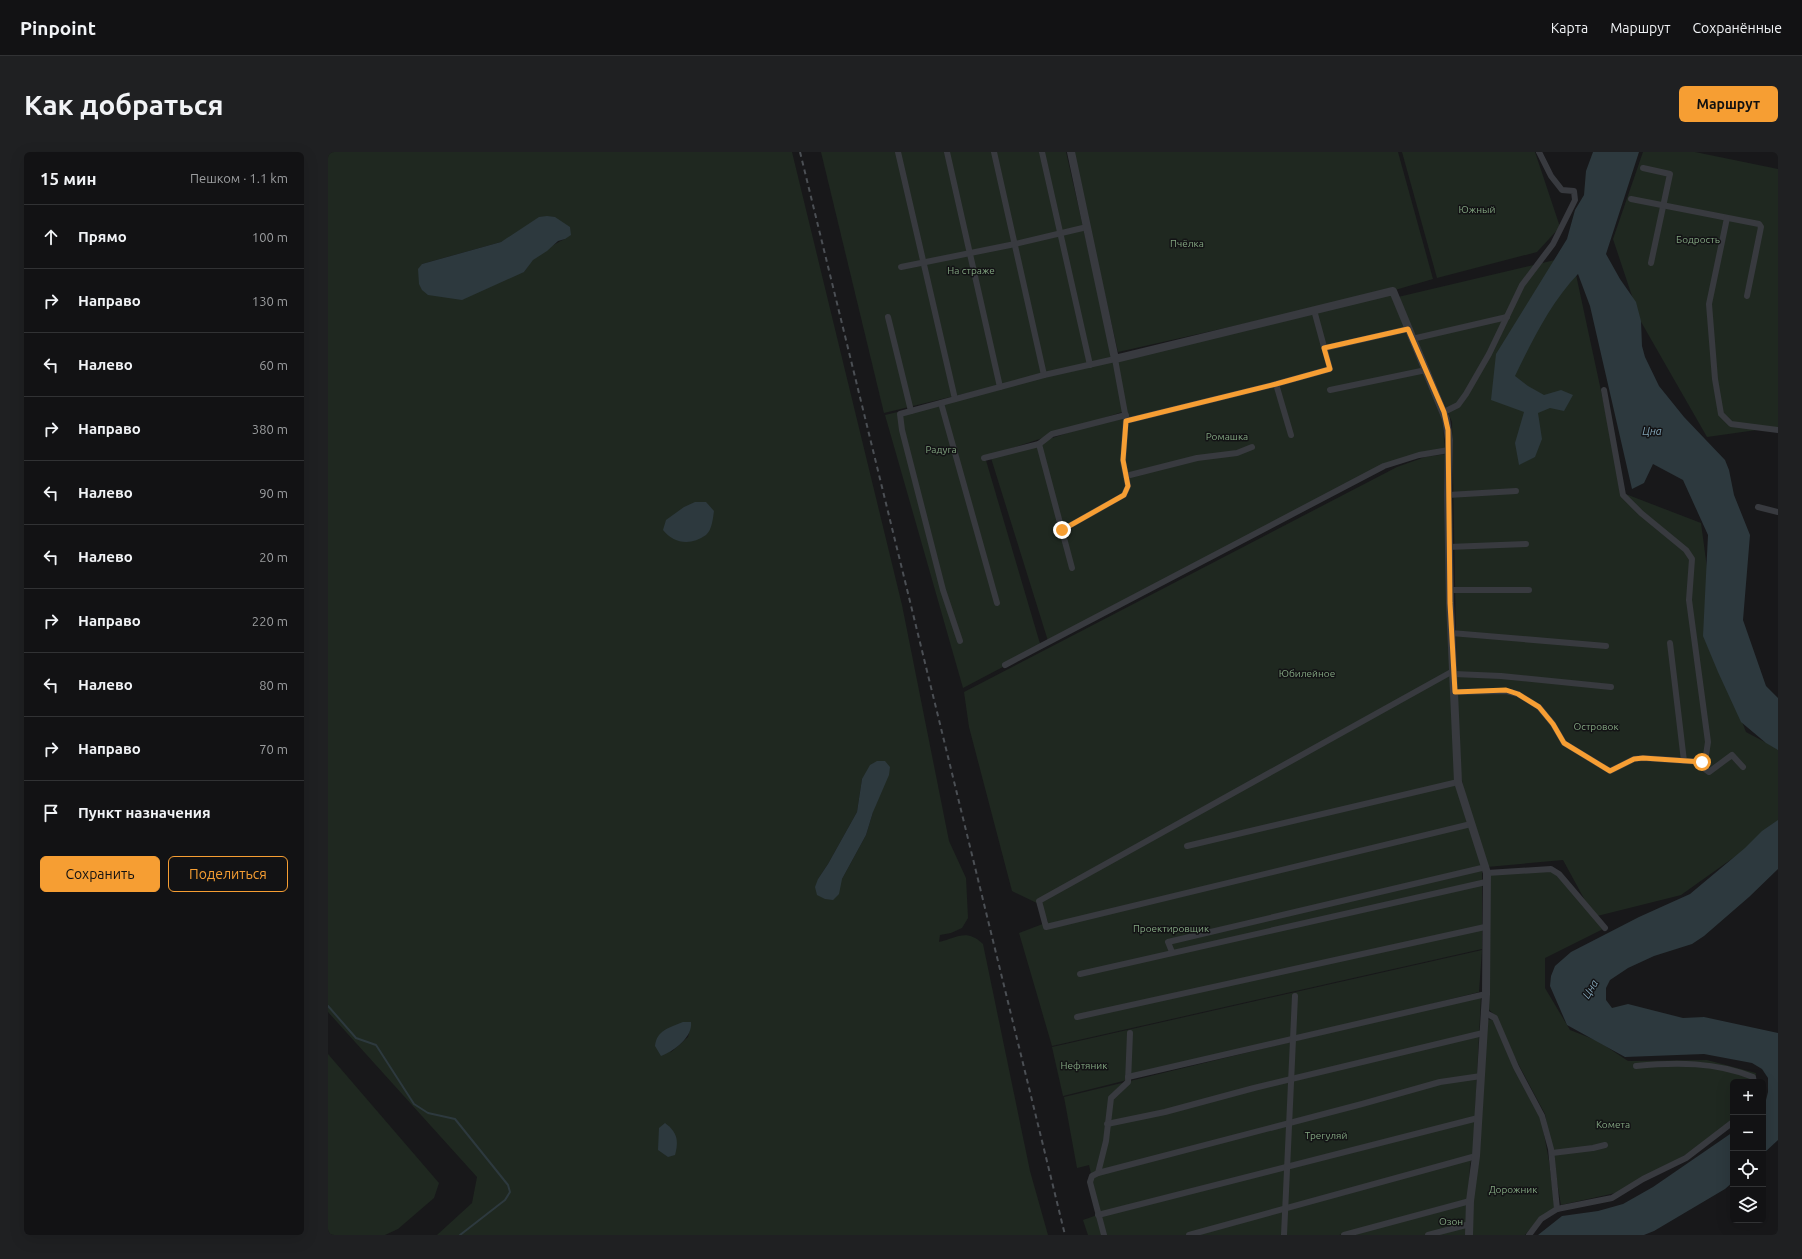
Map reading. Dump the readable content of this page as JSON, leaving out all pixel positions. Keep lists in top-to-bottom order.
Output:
{
  "water": ["Цна"],
  "parks": [
    "Южный",
    "Бодрость",
    "Пчёлка",
    "На страже",
    "Ромашка",
    "Радуга",
    "Юбилейное",
    "Островок",
    "Проектировщик",
    "Нефтяник",
    "Комета",
    "Трегуляй",
    "Дорожник",
    "Озон"
  ],
  "page": {
    "header": "Pinpoint",
    "nav": ["Карта", "Маршрут", "Сохранённые"],
    "buttons": [
      "Маршрут",
      ["Сохранить", "Поделиться"]
    ],
    "title": "Как добраться",
    "heading": ["15 мин", "Пешком · 1.1 km"],
    "list": [
      ["Прямо", "100 m"],
      ["Направо", "130 m"],
      ["Налево", "60 m"],
      ["Направо", "380 m"],
      ["Налево", "90 m"],
      ["Налево", "20 m"],
      ["Направо", "220 m"],
      ["Налево", "80 m"],
      ["Направо", "70 m"],
      "Пункт назначения"
    ],
    "map_buttons": ["+", "−"]
  }
}
